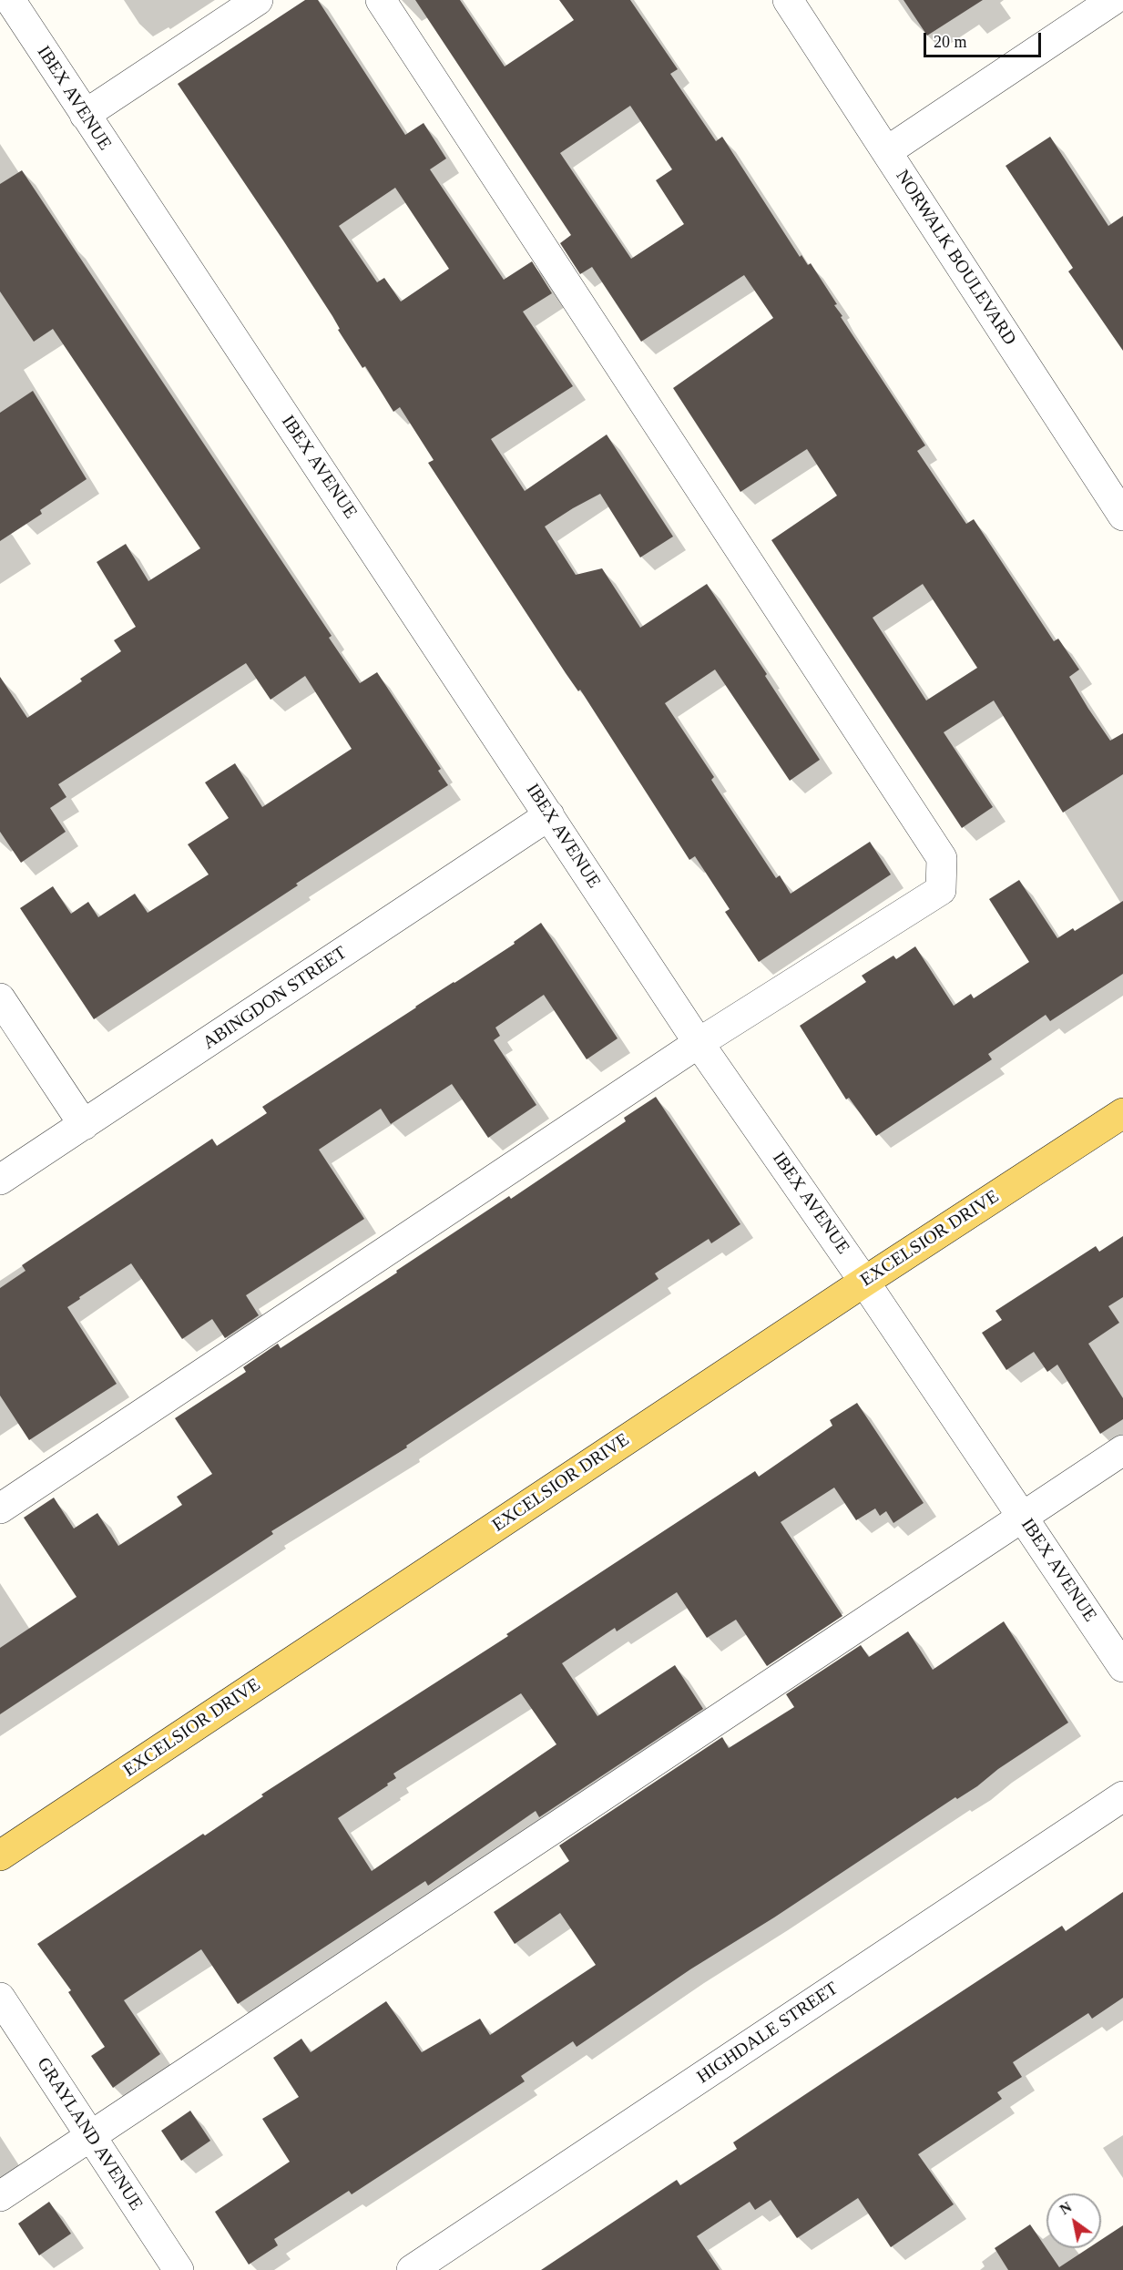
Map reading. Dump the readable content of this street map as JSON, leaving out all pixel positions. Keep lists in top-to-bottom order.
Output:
{
  "streets": {
    "main road": ["EXCELSIOR DRIVE"],
    "street": [
      "IBEX AVENUE",
      "NORWALK BOULEVARD",
      "ABINGDON STREET",
      "HIGHDALE STREET",
      "GRAYLAND AVENUE"
    ]
  },
  "crossings": [
    ["IBEX AVENUE", "ABINGDON STREET"],
    ["IBEX AVENUE", "EXCELSIOR DRIVE"]
  ],
  "scale_bar": "20 m",
  "north": "top left"
}
